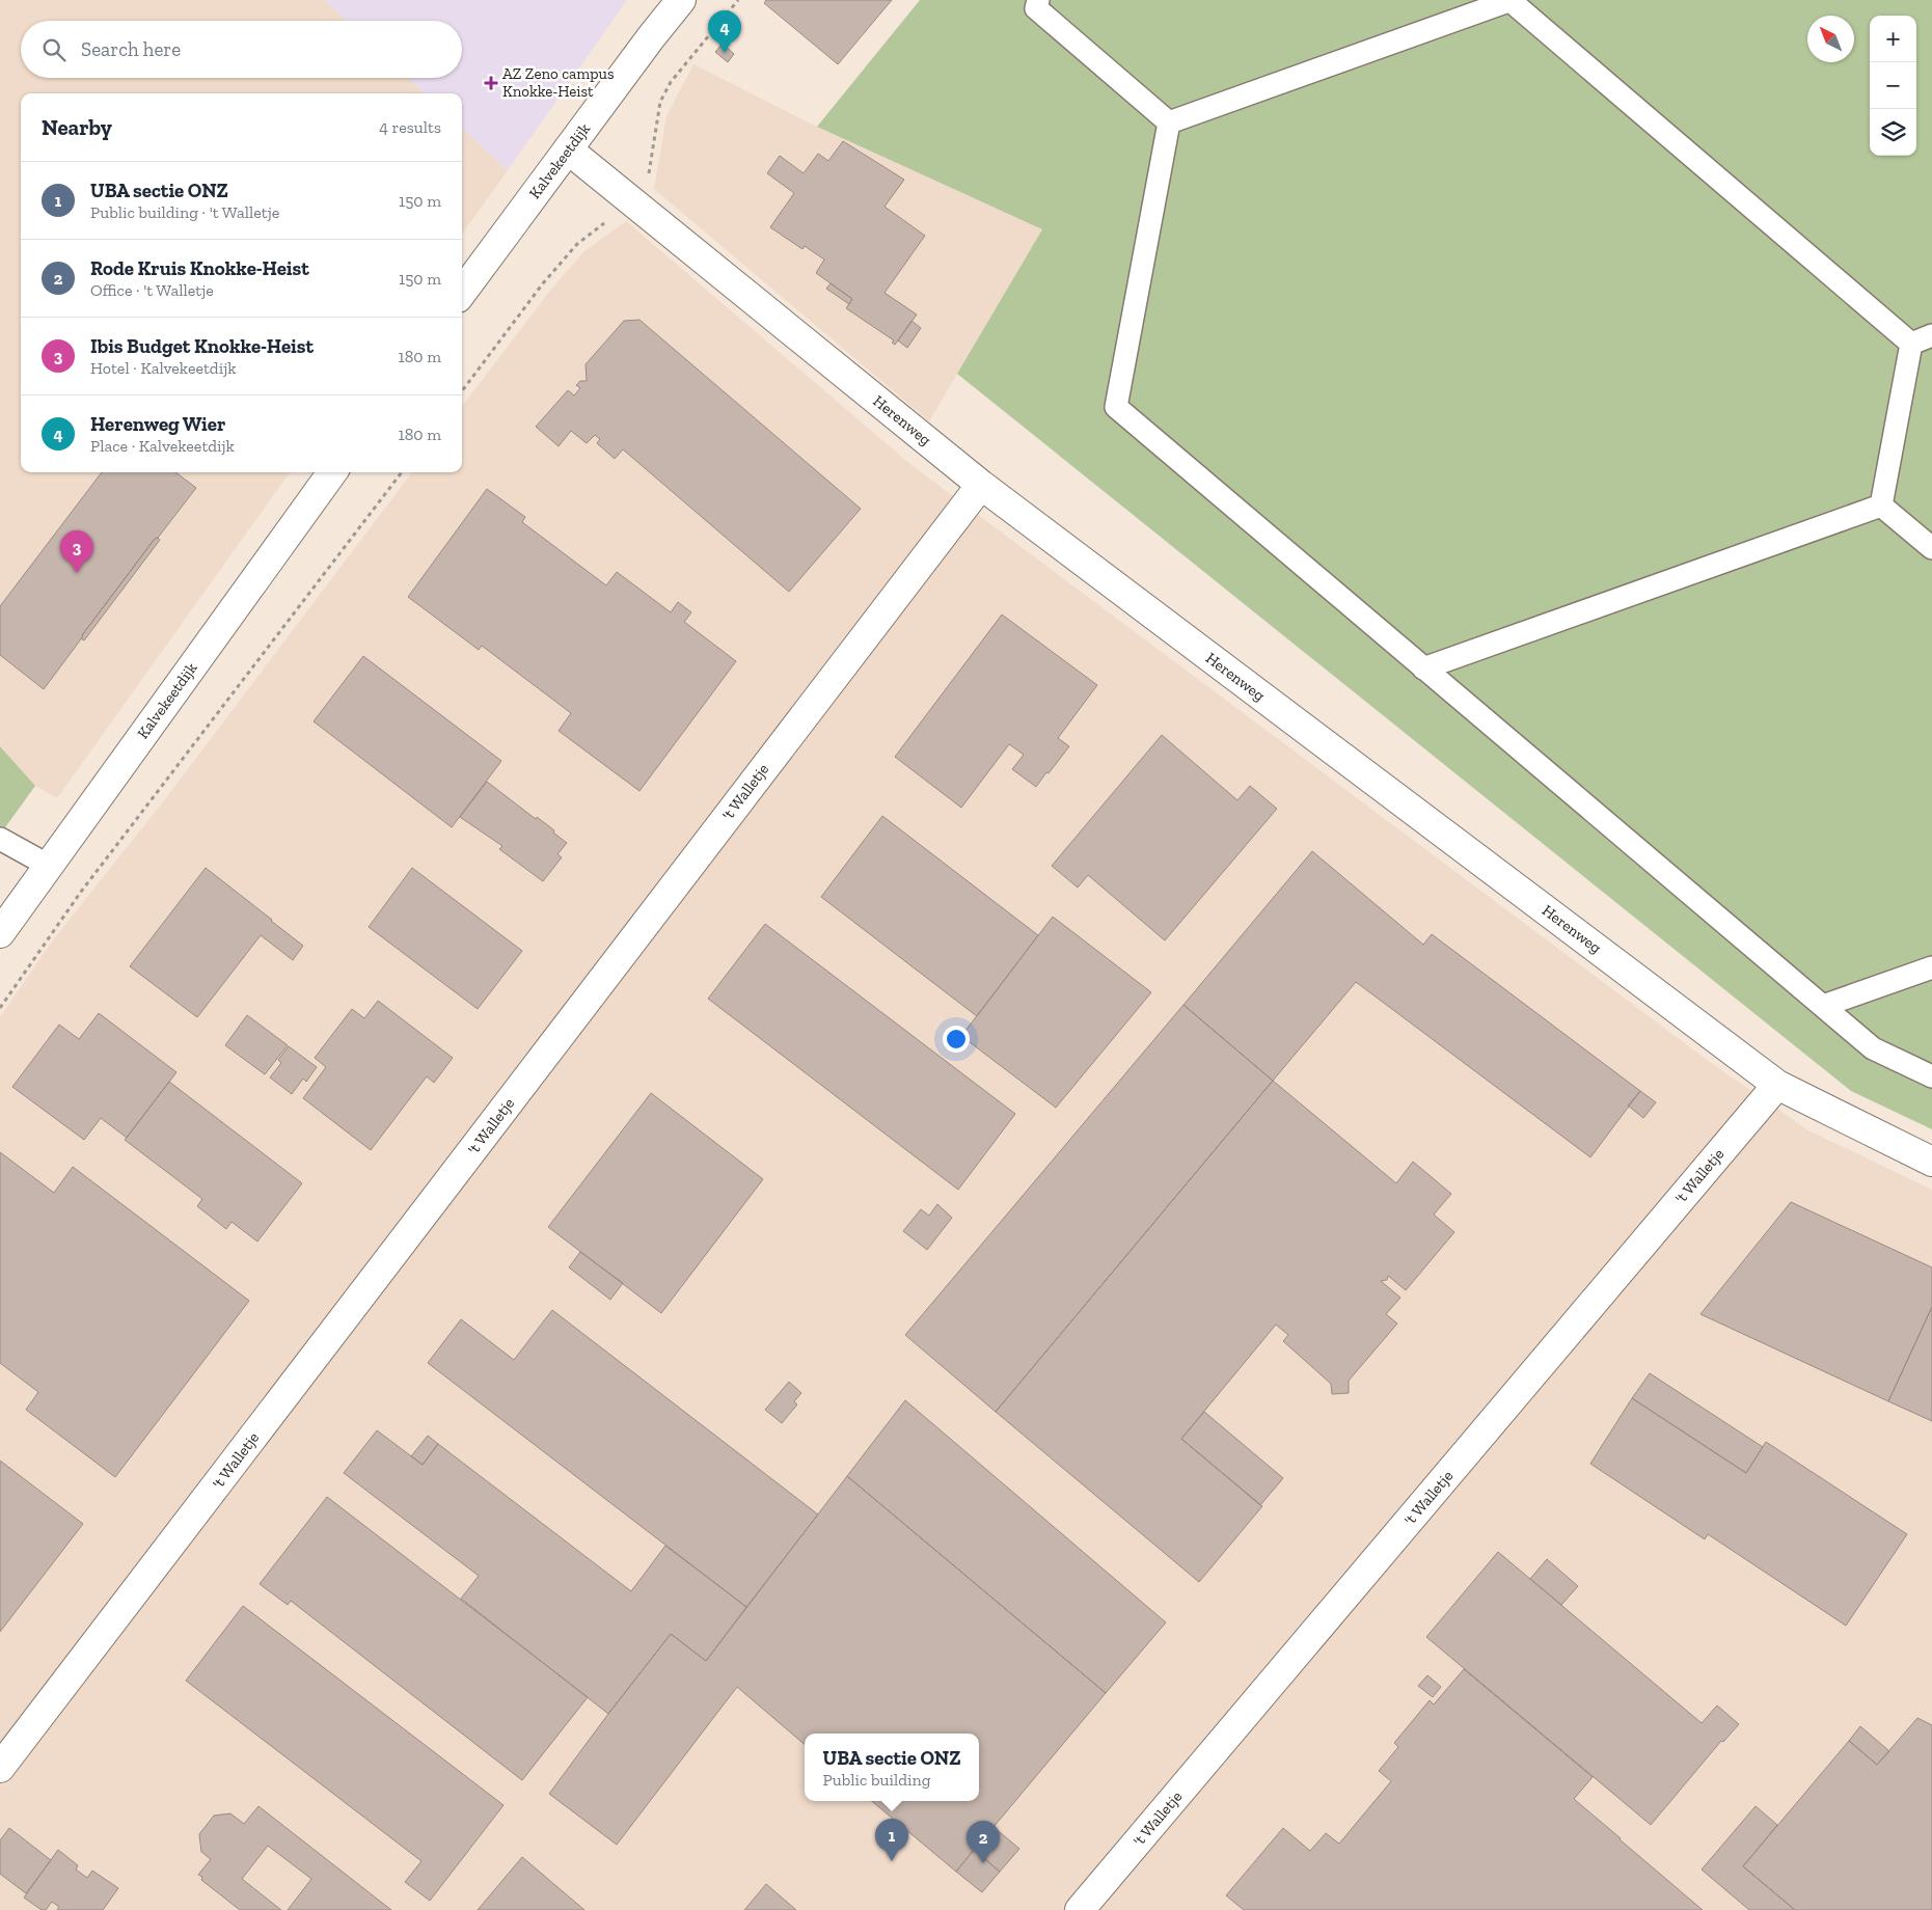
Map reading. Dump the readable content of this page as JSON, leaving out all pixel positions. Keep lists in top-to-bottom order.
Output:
{
  "streets": {
    "street": ["Kalvekeetdijk", "Herenweg", "'t Walletje"]
  },
  "crossings": [
    ["Kalvekeetdijk", "Herenweg"],
    ["Herenweg", "'t Walletje"]
  ],
  "places": {
    "health": ["AZ Zeno campus Knokke-Heist"]
  },
  "north": "top left",
  "page": {
    "pins": [
      "4",
      "3",
      "1",
      "2"
    ],
    "map_buttons": ["+", "−"],
    "search": "Search here",
    "heading": ["Nearby", "4 results"],
    "list": [
      {
        "mark": "1",
        "name": "UBA sectie ONZ",
        "note": "Public building · 't Walletje",
        "value": "150 m"
      },
      {
        "mark": "2",
        "name": "Rode Kruis Knokke-Heist",
        "note": "Office · 't Walletje",
        "value": "150 m"
      },
      {
        "mark": "3",
        "name": "Ibis Budget Knokke-Heist",
        "note": "Hotel · Kalvekeetdijk",
        "value": "180 m"
      },
      {
        "mark": "4",
        "name": "Herenweg Wier",
        "note": "Place · Kalvekeetdijk",
        "value": "180 m"
      }
    ],
    "popup": ["UBA sectie ONZ", "Public building"]
  }
}
